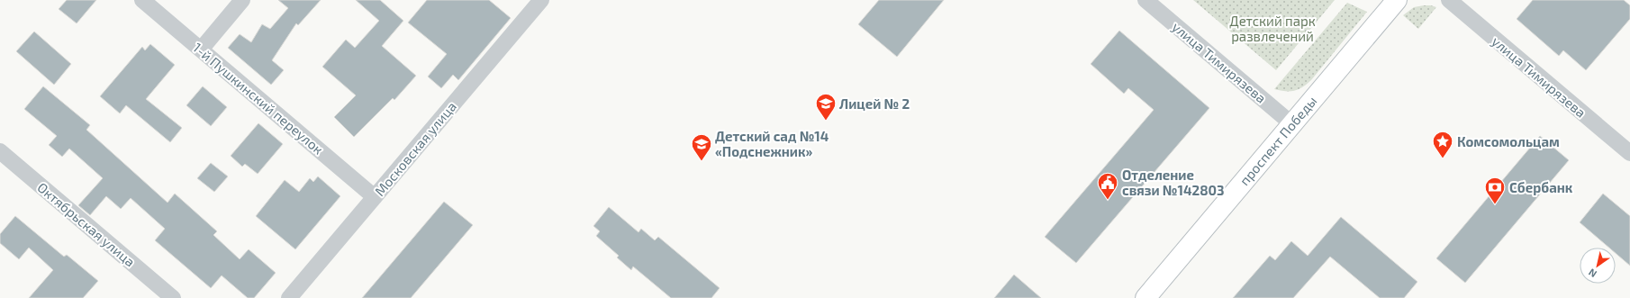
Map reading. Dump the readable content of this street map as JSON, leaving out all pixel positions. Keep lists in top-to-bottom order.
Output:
{
  "streets": {
    "main road": ["проспект Победы"],
    "street": [
      "улица Тимирязева",
      "1-й Пушкинский переулок",
      "Московская улица",
      "Октябрьская улица"
    ]
  },
  "crossings": [
    ["улица Тимирязева", "проспект Победы"],
    ["1-й Пушкинский переулок", "Московская улица"]
  ],
  "parks": ["Детский парк развлечений"],
  "places": {
    "school or university": ["Лицей № 2", "Детский сад №14 «Подснежник»"],
    "place": ["Комсомольцам"],
    "public building": ["Отделение связи №142803"],
    "bank": ["Сбербанк"]
  },
  "north": "bottom left"
}
